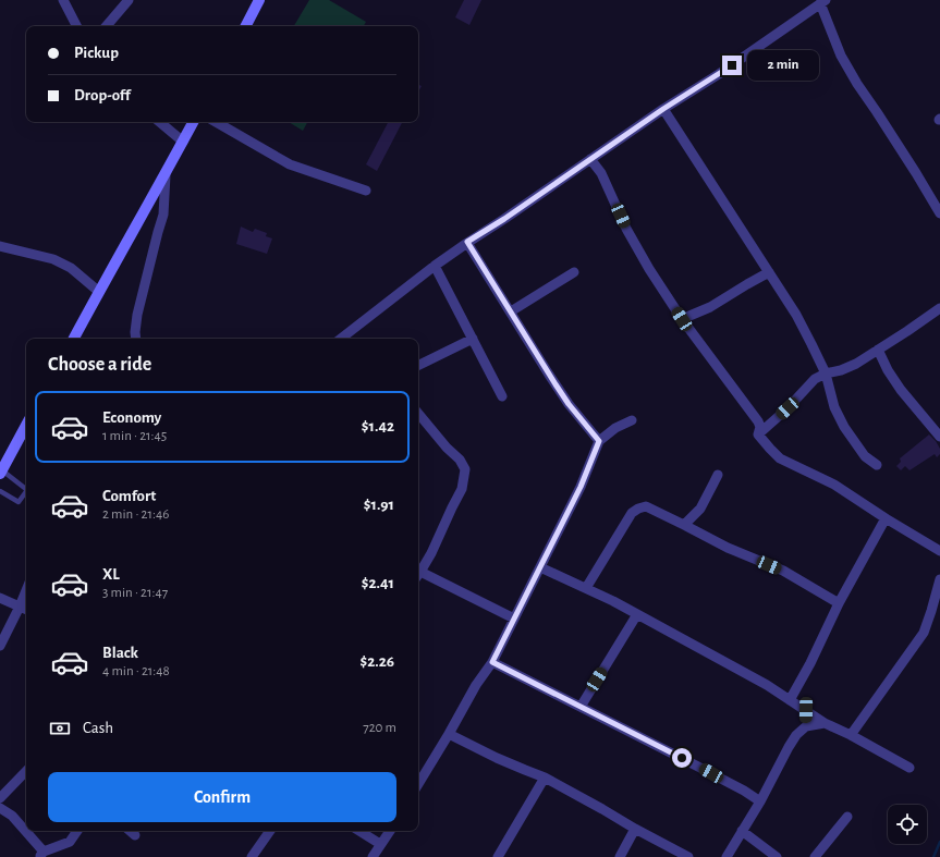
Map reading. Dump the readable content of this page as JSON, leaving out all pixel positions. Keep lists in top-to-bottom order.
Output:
{
  "page": {
    "banner": ["Pickup", "Drop-off"],
    "bubble": "2 min",
    "heading": "Choose a ride",
    "list": [
      {
        "name": "Economy",
        "note": "1 min · 21:45",
        "value": "$1.42"
      },
      {
        "name": "Comfort",
        "note": "2 min · 21:46",
        "value": "$1.91"
      },
      {
        "name": "XL",
        "note": "3 min · 21:47",
        "value": "$2.41"
      },
      {
        "name": "Black",
        "note": "4 min · 21:48",
        "value": "$2.26"
      }
    ],
    "pay": ["Cash", "720 m"],
    "buttons": "Confirm"
  }
}
